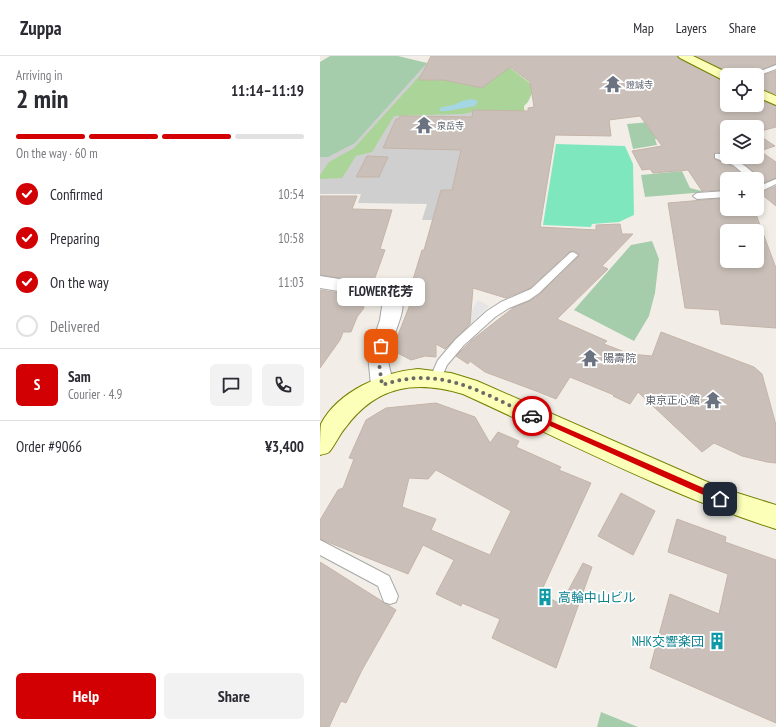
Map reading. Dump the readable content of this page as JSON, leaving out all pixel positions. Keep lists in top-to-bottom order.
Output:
{
  "places": {
    "temple": [
      "證誠寺",
      "泉岳寺",
      "陽壽院",
      "東京正心館"
    ],
    "other": ["FLOWER花芳"],
    "building": ["高輪中山ビル", "NHK交響楽団"]
  },
  "page": {
    "header": "Zuppa",
    "nav": ["Map", "Layers", "Share"],
    "heading": ["2 min", "Arriving in", "11:14–11:19"],
    "panel": [
      "Sam",
      "Courier · 4.9",
      "Order #9066",
      "¥3,400"
    ],
    "map_buttons": ["+", "−"],
    "bar": "On the way · 60 m",
    "list": [
      ["Confirmed", "10:54"],
      ["Preparing", "10:58"],
      ["On the way", "11:03"],
      "Delivered"
    ],
    "bubble": "FLOWER花芳",
    "round": "S",
    "buttons": ["Help", "Share"]
  }
}
